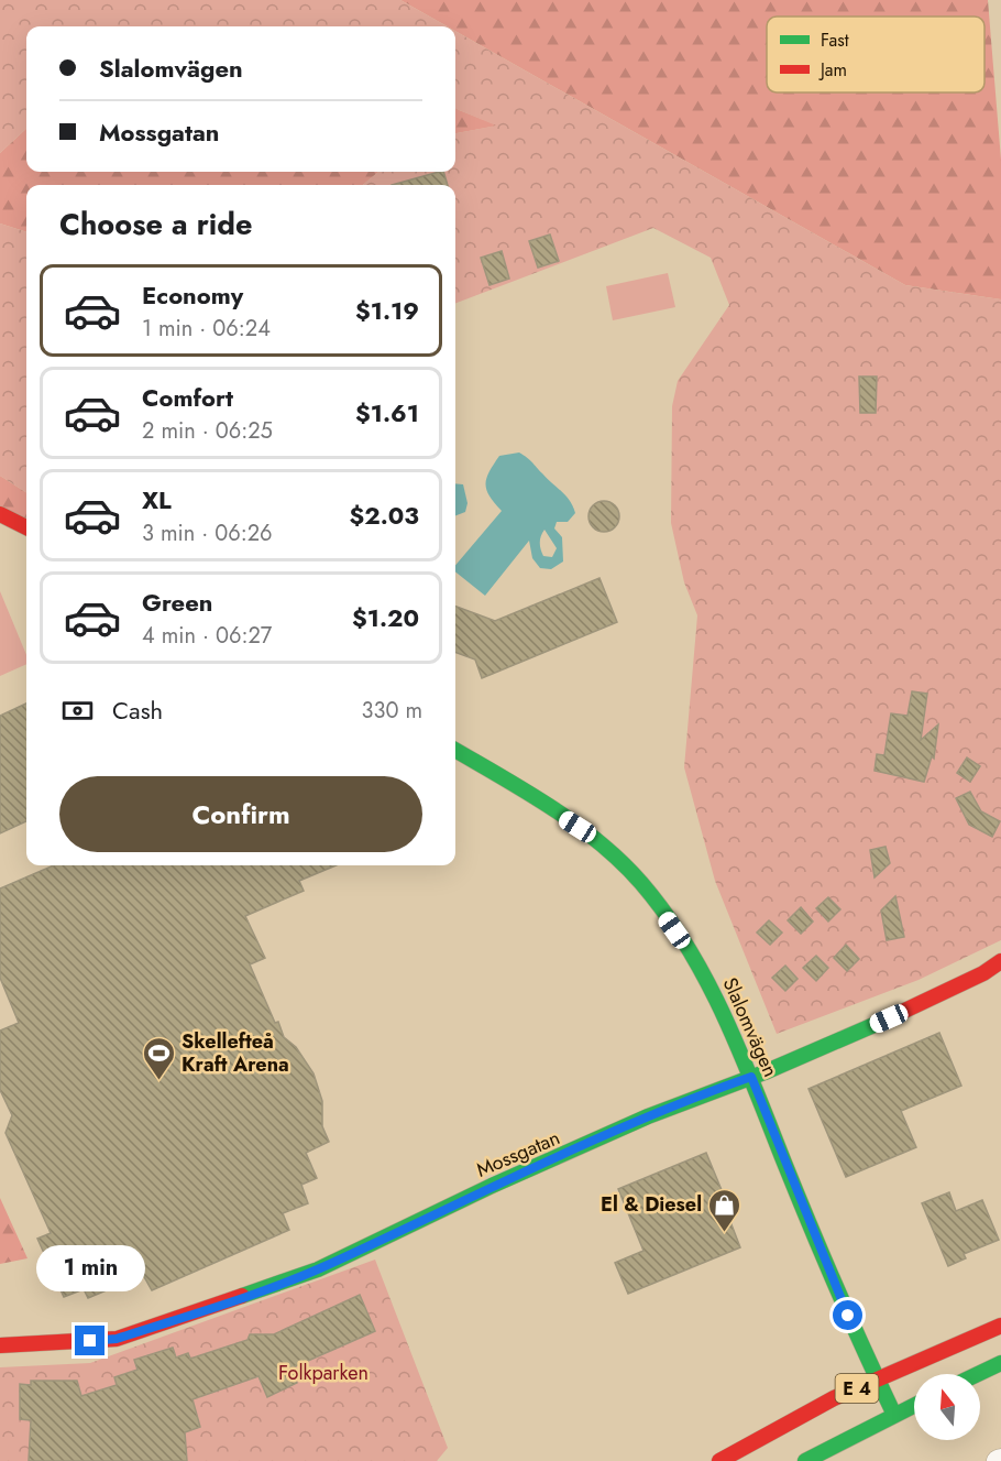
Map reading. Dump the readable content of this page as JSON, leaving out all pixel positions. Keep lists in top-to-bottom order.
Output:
{
  "streets": {
    "main road": ["Slalomvägen", "Mossgatan", "E 4"]
  },
  "crossings": [
    ["Slalomvägen", "Mossgatan"],
    ["Slalomvägen", "E 4"]
  ],
  "parks": ["Folkparken"],
  "places": {
    "sports": ["Skellefteå Kraft Arena"],
    "shop": ["El & Diesel"]
  },
  "legend": ["Fast", "Jam"],
  "north": "top",
  "page": {
    "banner": ["Slalomvägen", "Mossgatan"],
    "heading": "Choose a ride",
    "list": [
      {
        "name": "Economy",
        "note": "1 min · 06:24",
        "value": "$1.19"
      },
      {
        "name": "Comfort",
        "note": "2 min · 06:25",
        "value": "$1.61"
      },
      {
        "name": "XL",
        "note": "3 min · 06:26",
        "value": "$2.03"
      },
      {
        "name": "Green",
        "note": "4 min · 06:27",
        "value": "$1.20"
      }
    ],
    "pay": ["Cash", "330 m"],
    "buttons": "Confirm",
    "bubble": "1 min"
  }
}
